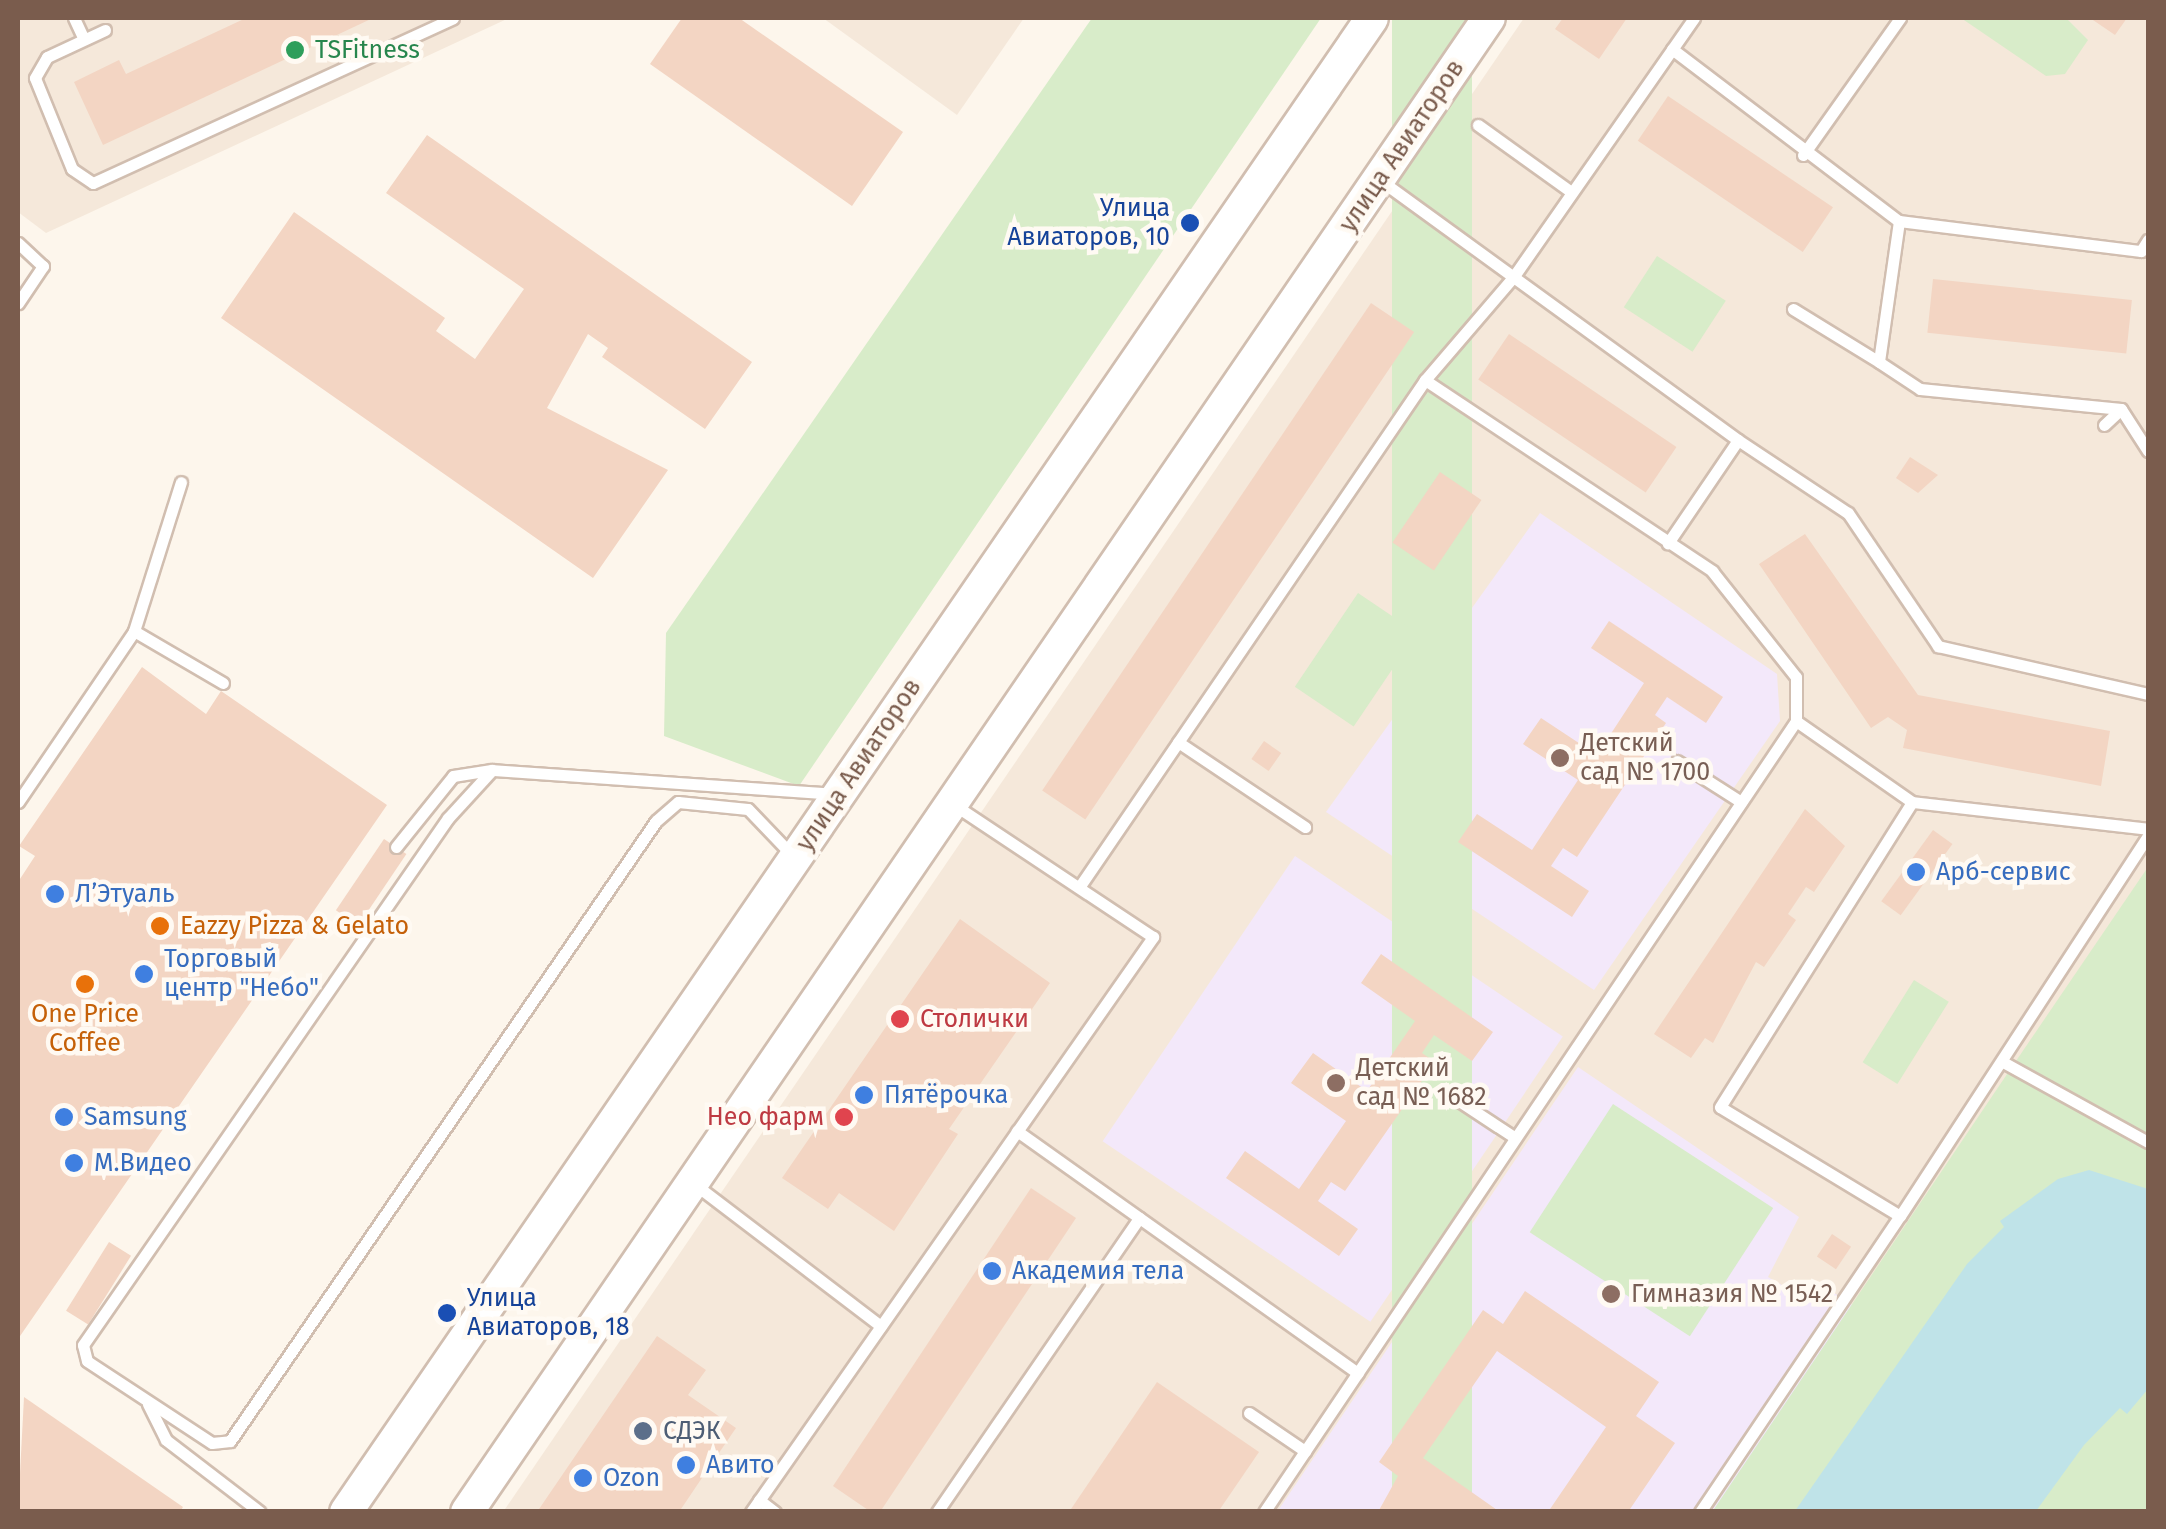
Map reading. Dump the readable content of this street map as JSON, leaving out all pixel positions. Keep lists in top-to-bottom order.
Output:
{
  "streets": {
    "street": ["улица Авиаторов"]
  },
  "places": [
    "TSFitness",
    "Улица Авиаторов, 10",
    "Детский сад № 1700",
    "Арб-сервис",
    "Л’Этуаль",
    "Eazzy Pizza & Gelato",
    "Торговый центр \"Небо\"",
    "One Price Coffee",
    "Столички",
    "Детский сад № 1682",
    "Пятёрочка",
    "Samsung",
    "Нео фарм",
    "М.Видео",
    "Академия тела",
    "Гимназия № 1542",
    "Улица Авиаторов, 18",
    "СДЭК",
    "Авито",
    "Ozon"
  ]
}
